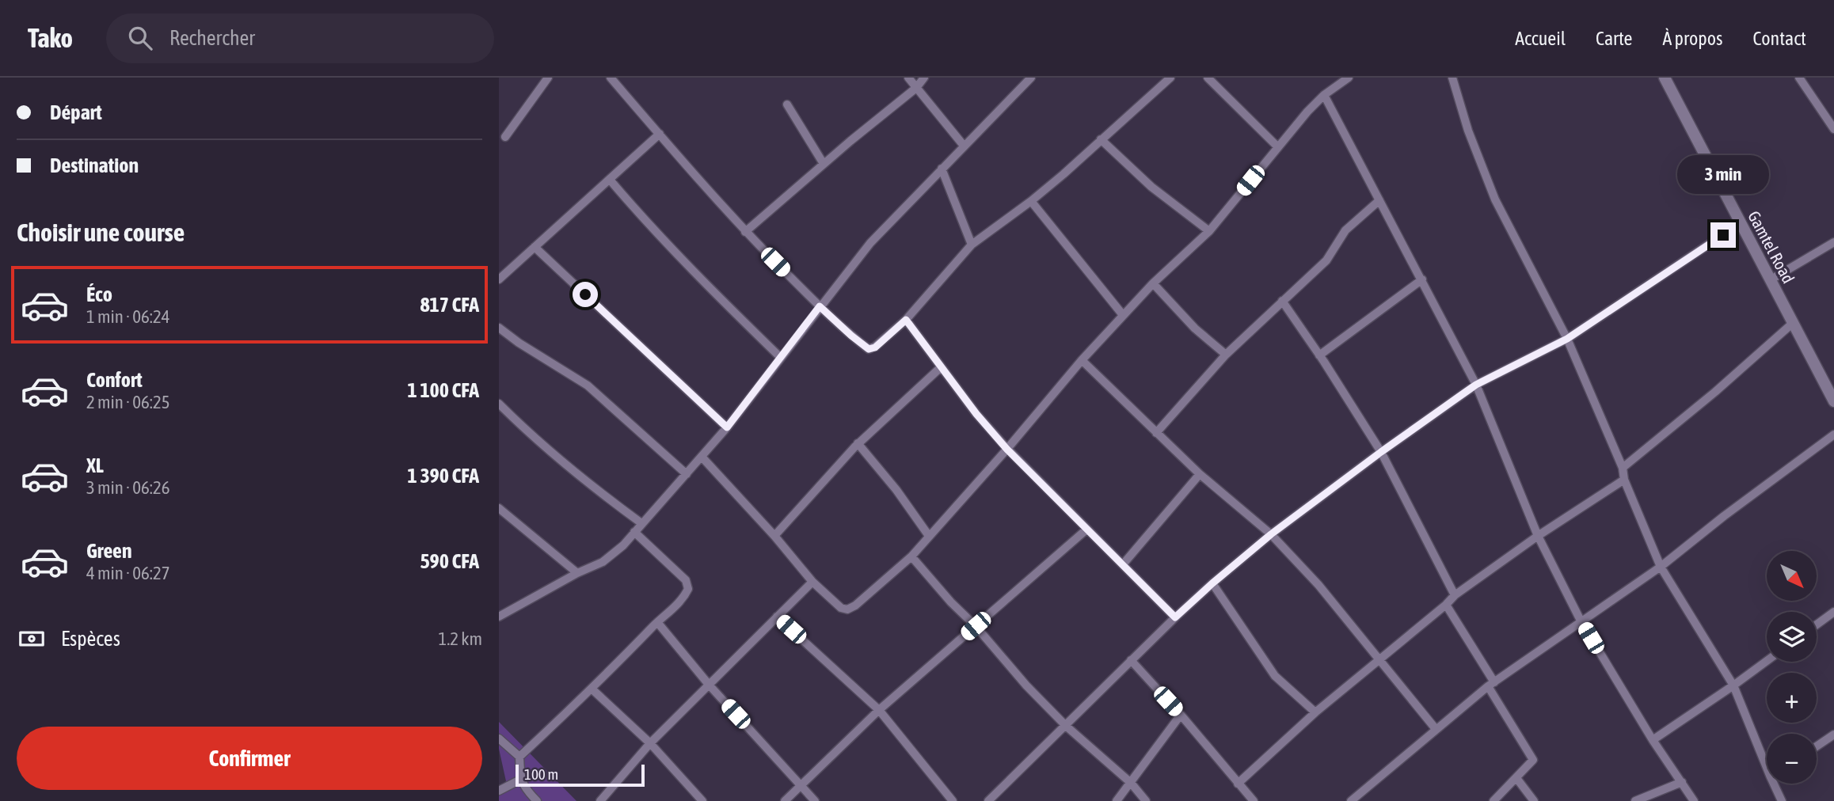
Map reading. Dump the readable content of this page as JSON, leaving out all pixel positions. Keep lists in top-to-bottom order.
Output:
{
  "streets": {
    "street": ["Gamtel Road"]
  },
  "scale_bar": "100 m",
  "north": "bottom right",
  "page": {
    "header": "Tako",
    "search": "Rechercher",
    "nav": [
      "Accueil",
      "Carte",
      "À propos",
      "Contact"
    ],
    "banner": ["Départ", "Destination"],
    "bubble": "3 min",
    "heading": "Choisir une course",
    "list": [
      {
        "name": "Éco",
        "note": "1 min · 06:24",
        "value": "817 CFA"
      },
      {
        "name": "Confort",
        "note": "2 min · 06:25",
        "value": "1 100 CFA"
      },
      {
        "name": "XL",
        "note": "3 min · 06:26",
        "value": "1 390 CFA"
      },
      {
        "name": "Green",
        "note": "4 min · 06:27",
        "value": "590 CFA"
      }
    ],
    "map_buttons": ["+", "−"],
    "pay": ["Espèces", "1.2 km"],
    "buttons": "Confirmer",
    "scale": "100 m"
  }
}
